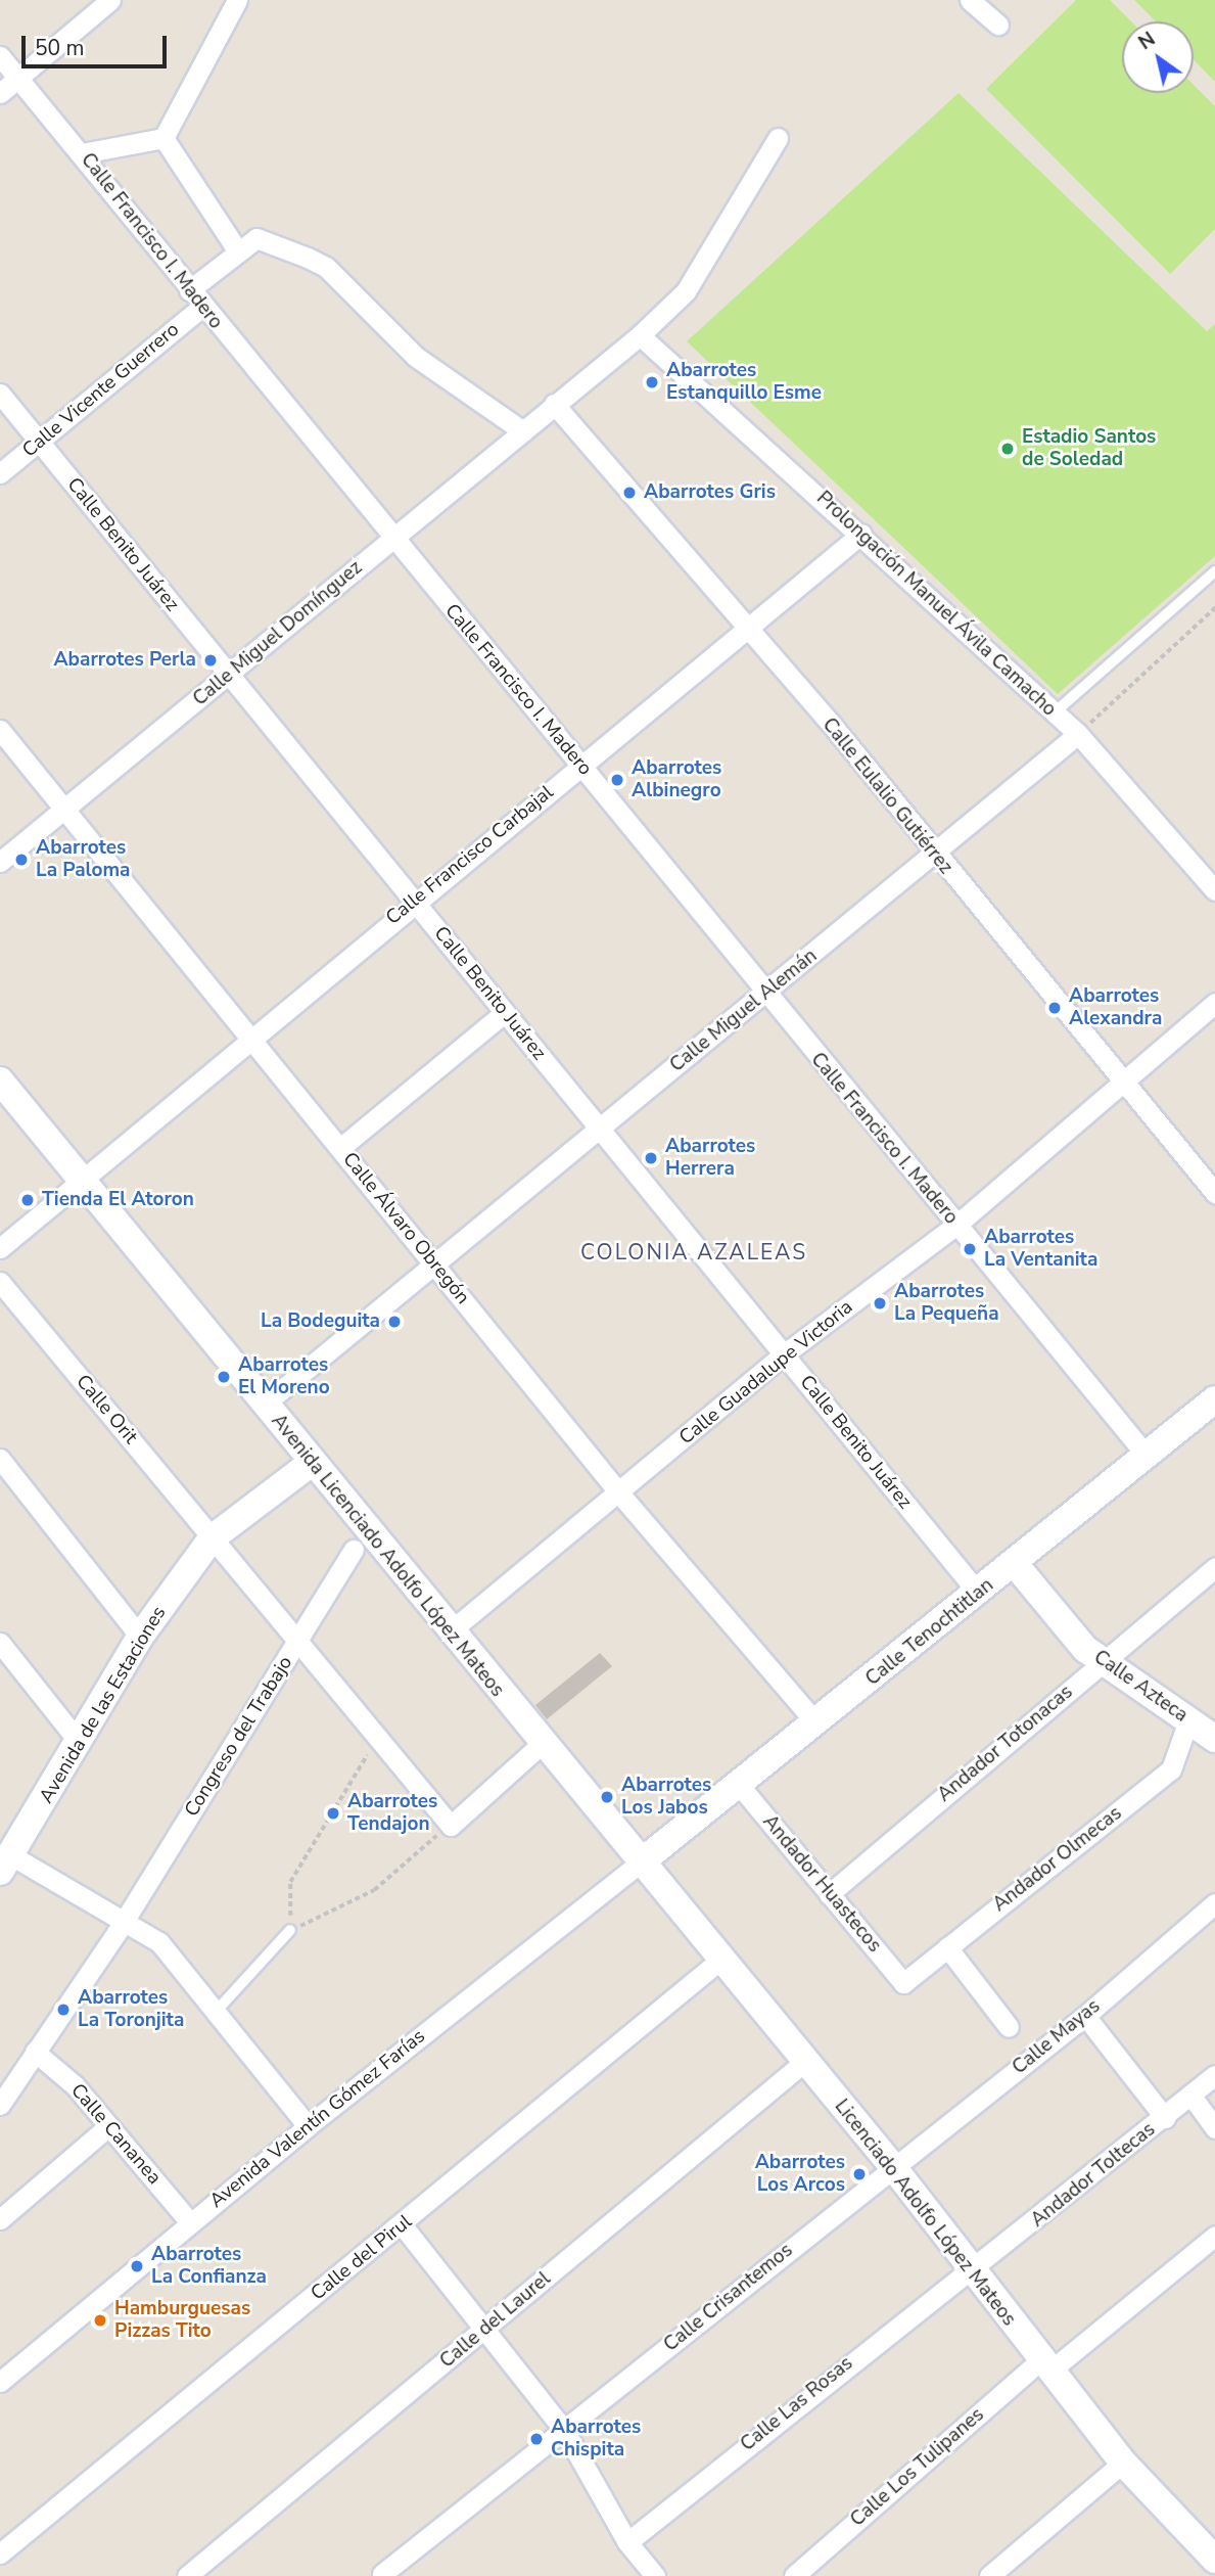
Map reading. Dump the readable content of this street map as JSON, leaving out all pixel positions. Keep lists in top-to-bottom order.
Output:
{
  "streets": {
    "street": [
      "Calle Francisco I. Madero",
      "Calle Vicente Guerrero",
      "Calle Benito Juárez",
      "Prolongación Manuel Ávila Camacho",
      "Calle Miguel Domínguez",
      "Calle Eulalio Gutiérrez",
      "Calle Francisco Carbajal",
      "Calle Miguel Alemán",
      "Calle Álvaro Obregón",
      "Calle Guadalupe Victoria",
      "Calle Orit",
      "Avenida Licenciado Adolfo López Mateos",
      "Calle Tenochtitlan",
      "Calle Azteca",
      "Avenida de las Estaciones",
      "Congreso del Trabajo",
      "Andador Totonacas",
      "Andador Olmecas",
      "Andador Huastecos",
      "Calle Mayas",
      "Avenida Valentín Gómez Farías",
      "Calle Cananea",
      "Andador Toltecas",
      "Licenciado Adolfo López Mateos",
      "Calle del Pirul",
      "Calle Crisantemos",
      "Calle del Laurel",
      "Calle Las Rosas",
      "Calle Los Tulipanes"
    ]
  },
  "crossings": [
    ["Calle Francisco I. Madero", "Calle Vicente Guerrero"],
    ["Calle Francisco I. Madero", "Calle Miguel Domínguez"],
    ["Calle Francisco I. Madero", "Calle Francisco Carbajal"],
    ["Calle Francisco I. Madero", "Calle Miguel Alemán"],
    ["Calle Francisco I. Madero", "Calle Guadalupe Victoria"],
    ["Calle Francisco I. Madero", "Calle Tenochtitlan"],
    ["Calle Vicente Guerrero", "Calle Benito Juárez"],
    ["Calle Benito Juárez", "Calle Miguel Domínguez"],
    ["Calle Benito Juárez", "Calle Francisco Carbajal"],
    ["Calle Benito Juárez", "Calle Miguel Alemán"],
    ["Calle Benito Juárez", "Calle Guadalupe Victoria"],
    ["Calle Benito Juárez", "Calle Tenochtitlan"],
    ["Prolongación Manuel Ávila Camacho", "Calle Miguel Domínguez"],
    ["Prolongación Manuel Ávila Camacho", "Calle Francisco Carbajal"],
    ["Prolongación Manuel Ávila Camacho", "Calle Miguel Alemán"],
    ["Calle Miguel Domínguez", "Calle Eulalio Gutiérrez"],
    ["Calle Miguel Domínguez", "Calle Álvaro Obregón"],
    ["Calle Eulalio Gutiérrez", "Calle Francisco Carbajal"],
    ["Calle Eulalio Gutiérrez", "Calle Miguel Alemán"],
    ["Calle Eulalio Gutiérrez", "Calle Guadalupe Victoria"],
    ["Calle Francisco Carbajal", "Calle Álvaro Obregón"],
    ["Calle Francisco Carbajal", "Avenida Licenciado Adolfo López Mateos"],
    ["Calle Miguel Alemán", "Calle Álvaro Obregón"],
    ["Calle Miguel Alemán", "Avenida Licenciado Adolfo López Mateos"],
    ["Calle Álvaro Obregón", "Calle Guadalupe Victoria"],
    ["Calle Álvaro Obregón", "Calle Tenochtitlan"],
    ["Calle Guadalupe Victoria", "Avenida Licenciado Adolfo López Mateos"],
    ["Calle Orit", "Avenida de las Estaciones"],
    ["Calle Orit", "Congreso del Trabajo"],
    ["Avenida Licenciado Adolfo López Mateos", "Calle Tenochtitlan"],
    ["Avenida Licenciado Adolfo López Mateos", "Avenida de las Estaciones"],
    ["Avenida Licenciado Adolfo López Mateos", "Avenida Valentín Gómez Farías"],
    ["Avenida Licenciado Adolfo López Mateos", "Licenciado Adolfo López Mateos"],
    ["Calle Tenochtitlan", "Calle Azteca"],
    ["Calle Tenochtitlan", "Andador Huastecos"],
    ["Calle Tenochtitlan", "Avenida Valentín Gómez Farías"],
    ["Calle Tenochtitlan", "Licenciado Adolfo López Mateos"],
    ["Calle Azteca", "Andador Totonacas"],
    ["Calle Azteca", "Andador Olmecas"],
    ["Congreso del Trabajo", "Calle Cananea"],
    ["Andador Totonacas", "Andador Huastecos"],
    ["Andador Olmecas", "Andador Huastecos"],
    ["Calle Mayas", "Licenciado Adolfo López Mateos"],
    ["Calle Mayas", "Calle Crisantemos"],
    ["Avenida Valentín Gómez Farías", "Calle Cananea"],
    ["Avenida Valentín Gómez Farías", "Licenciado Adolfo López Mateos"],
    ["Andador Toltecas", "Licenciado Adolfo López Mateos"],
    ["Andador Toltecas", "Calle Las Rosas"],
    ["Licenciado Adolfo López Mateos", "Calle del Pirul"],
    ["Licenciado Adolfo López Mateos", "Calle Crisantemos"],
    ["Licenciado Adolfo López Mateos", "Calle del Laurel"],
    ["Licenciado Adolfo López Mateos", "Calle Las Rosas"],
    ["Licenciado Adolfo López Mateos", "Calle Los Tulipanes"]
  ],
  "districts": ["COLONIA AZALEAS"],
  "places": [
    "Abarrotes Estanquillo Esme",
    "Estadio Santos de Soledad",
    "Abarrotes Gris",
    "Abarrotes Perla",
    "Abarrotes Albinegro",
    "Abarrotes La Paloma",
    "Abarrotes Alexandra",
    "Abarrotes Herrera",
    "Tienda El Atoron",
    "Abarrotes La Ventanita",
    "Abarrotes La Pequeña",
    "La Bodeguita",
    "Abarrotes El Moreno",
    "Abarrotes Los Jabos",
    "Abarrotes Tendajon",
    "Abarrotes La Toronjita",
    "Abarrotes Los Arcos",
    "Abarrotes La Confianza",
    "Hamburguesas Pizzas Tito",
    "Abarrotes Chispita"
  ],
  "scale_bar": "50 m",
  "north": "top left"
}
